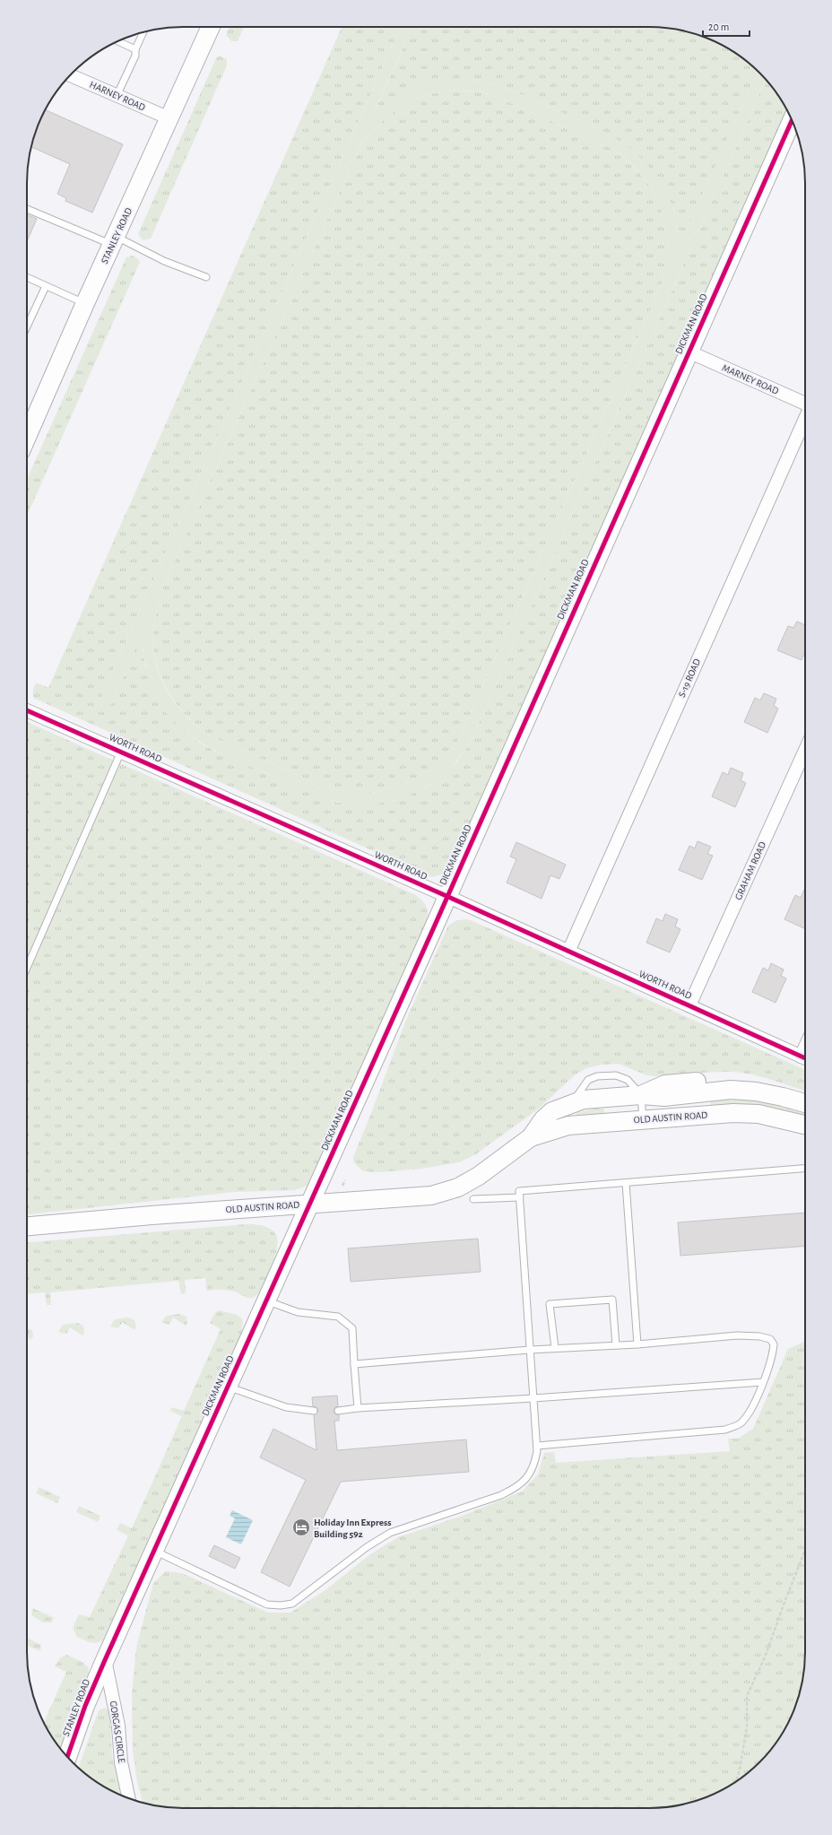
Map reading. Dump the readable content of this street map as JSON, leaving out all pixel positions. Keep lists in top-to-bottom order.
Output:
{
  "streets": {
    "street": [
      "HARNEY ROAD",
      "STANLEY ROAD",
      "DICKMAN ROAD",
      "MARNEY ROAD",
      "S-19 ROAD",
      "WORTH ROAD",
      "GRAHAM ROAD",
      "OLD AUSTIN ROAD",
      "GORGAS CIRCLE"
    ]
  },
  "crossings": [
    ["HARNEY ROAD", "STANLEY ROAD"],
    ["STANLEY ROAD", "DICKMAN ROAD"],
    ["STANLEY ROAD", "GORGAS CIRCLE"],
    ["DICKMAN ROAD", "MARNEY ROAD"],
    ["DICKMAN ROAD", "WORTH ROAD"],
    ["DICKMAN ROAD", "OLD AUSTIN ROAD"],
    ["DICKMAN ROAD", "GORGAS CIRCLE"],
    ["S-19 ROAD", "WORTH ROAD"],
    ["WORTH ROAD", "GRAHAM ROAD"]
  ],
  "places": {
    "hotel": ["Holiday Inn Express Building 592"]
  },
  "scale_bar": "20 m"
}
